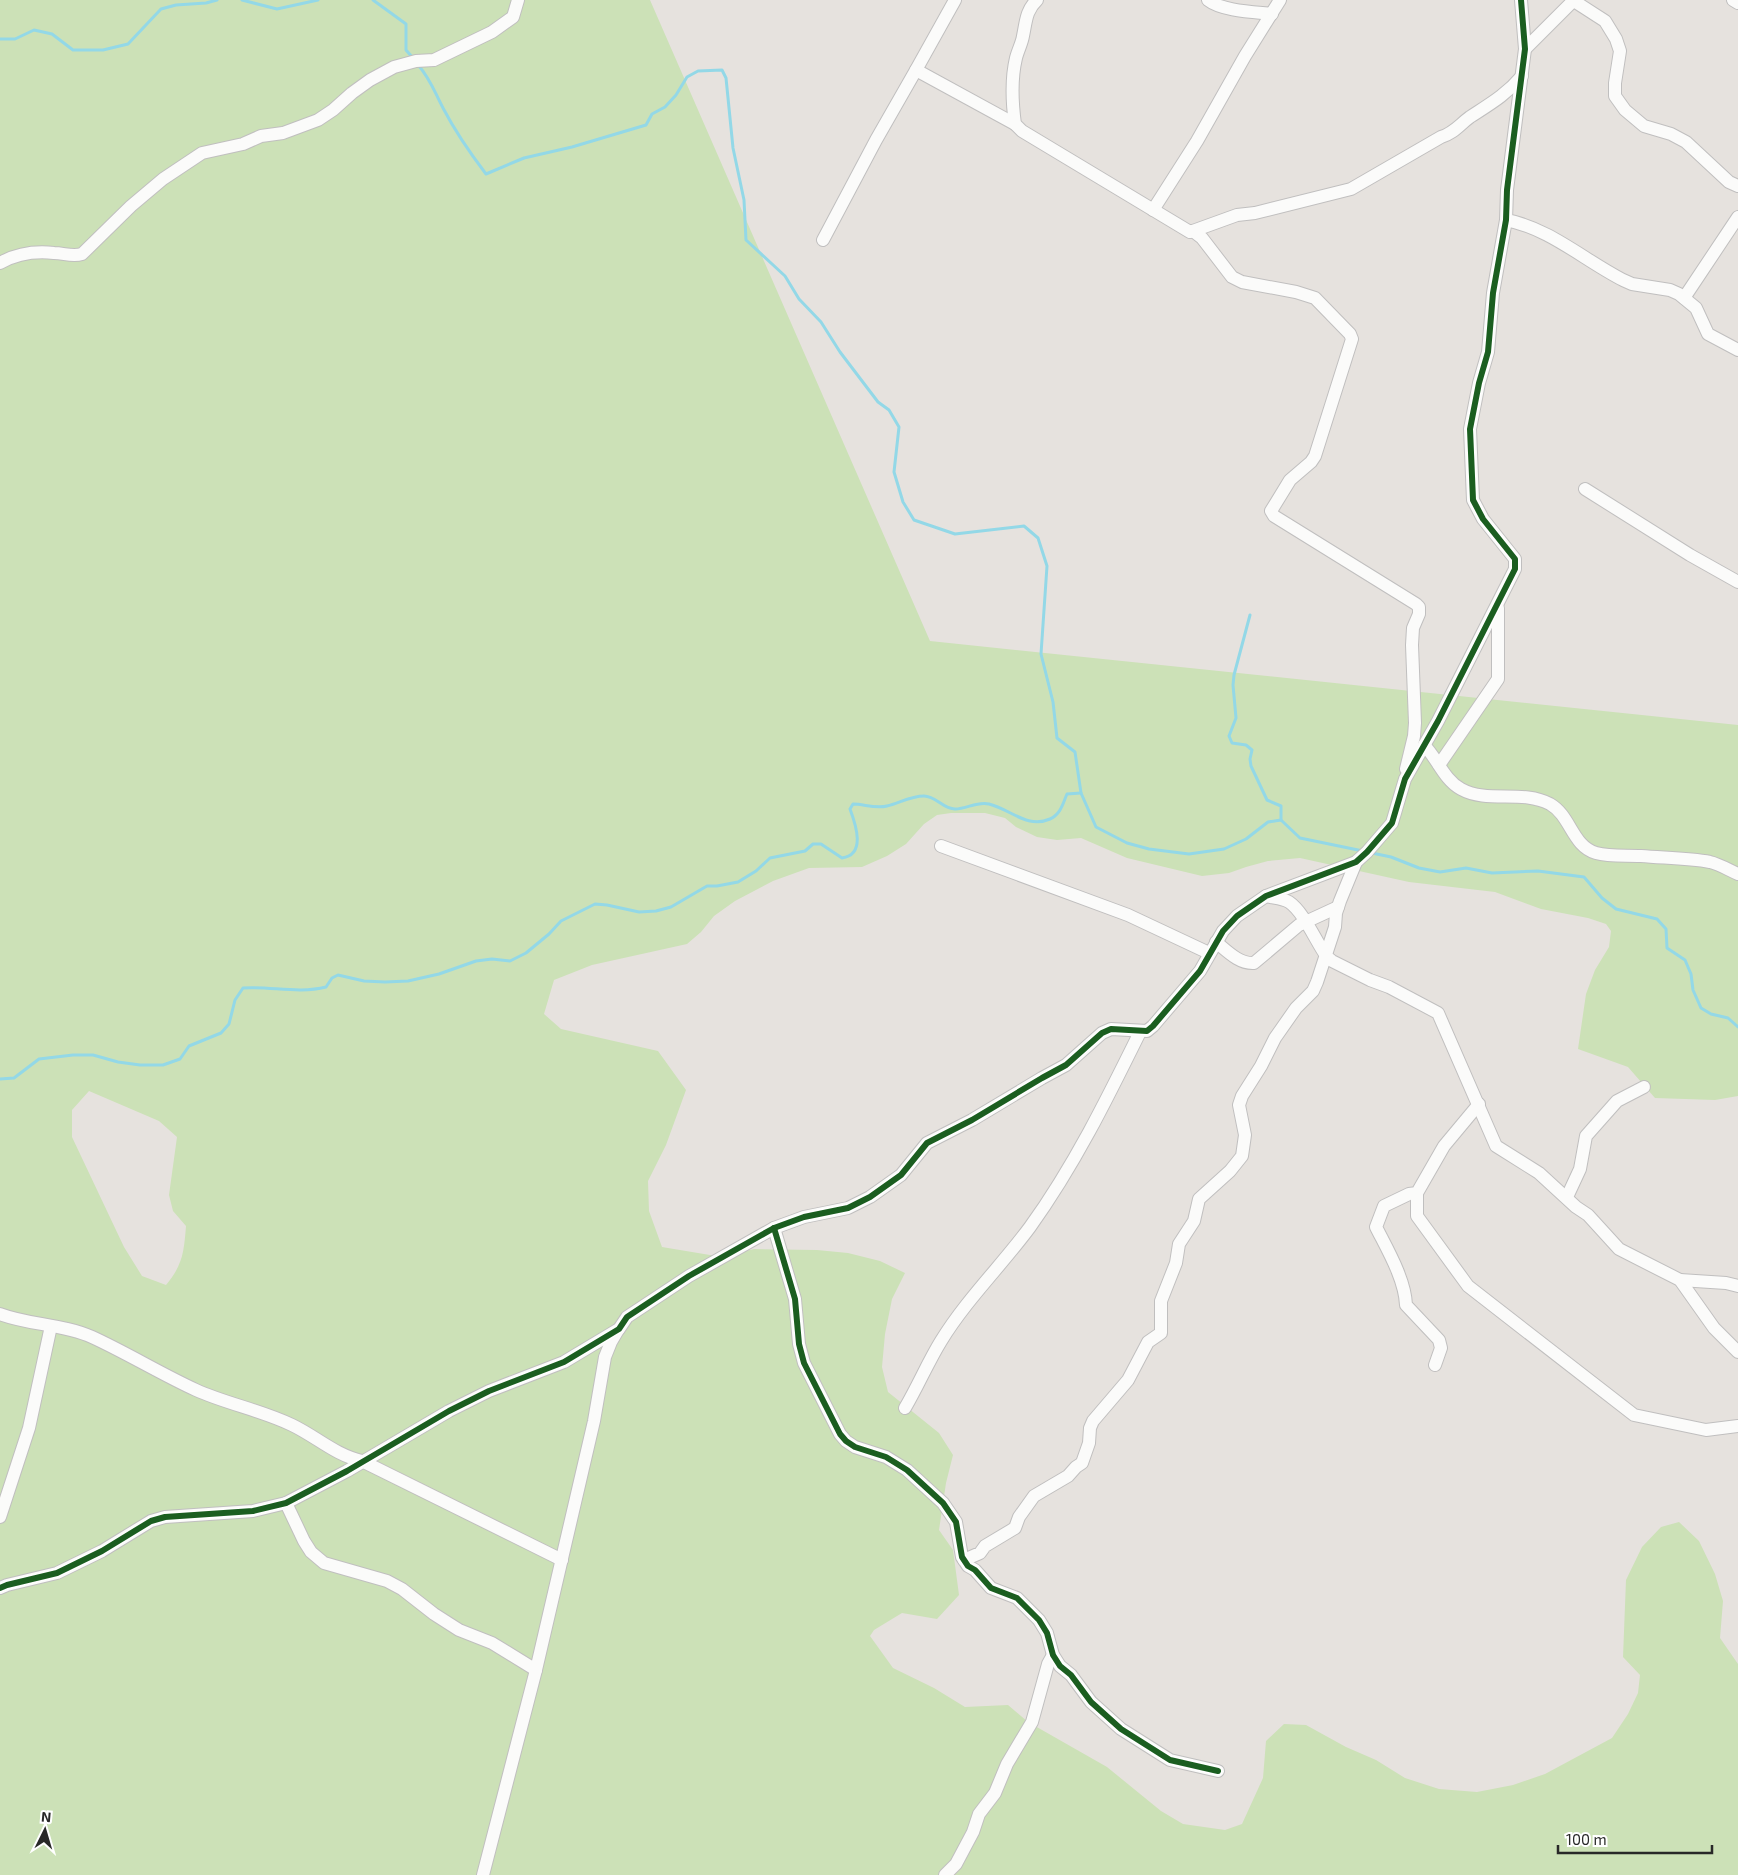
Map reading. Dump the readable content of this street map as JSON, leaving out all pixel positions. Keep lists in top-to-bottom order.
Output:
{
  "scale_bar": "100 m",
  "north": "top"
}
